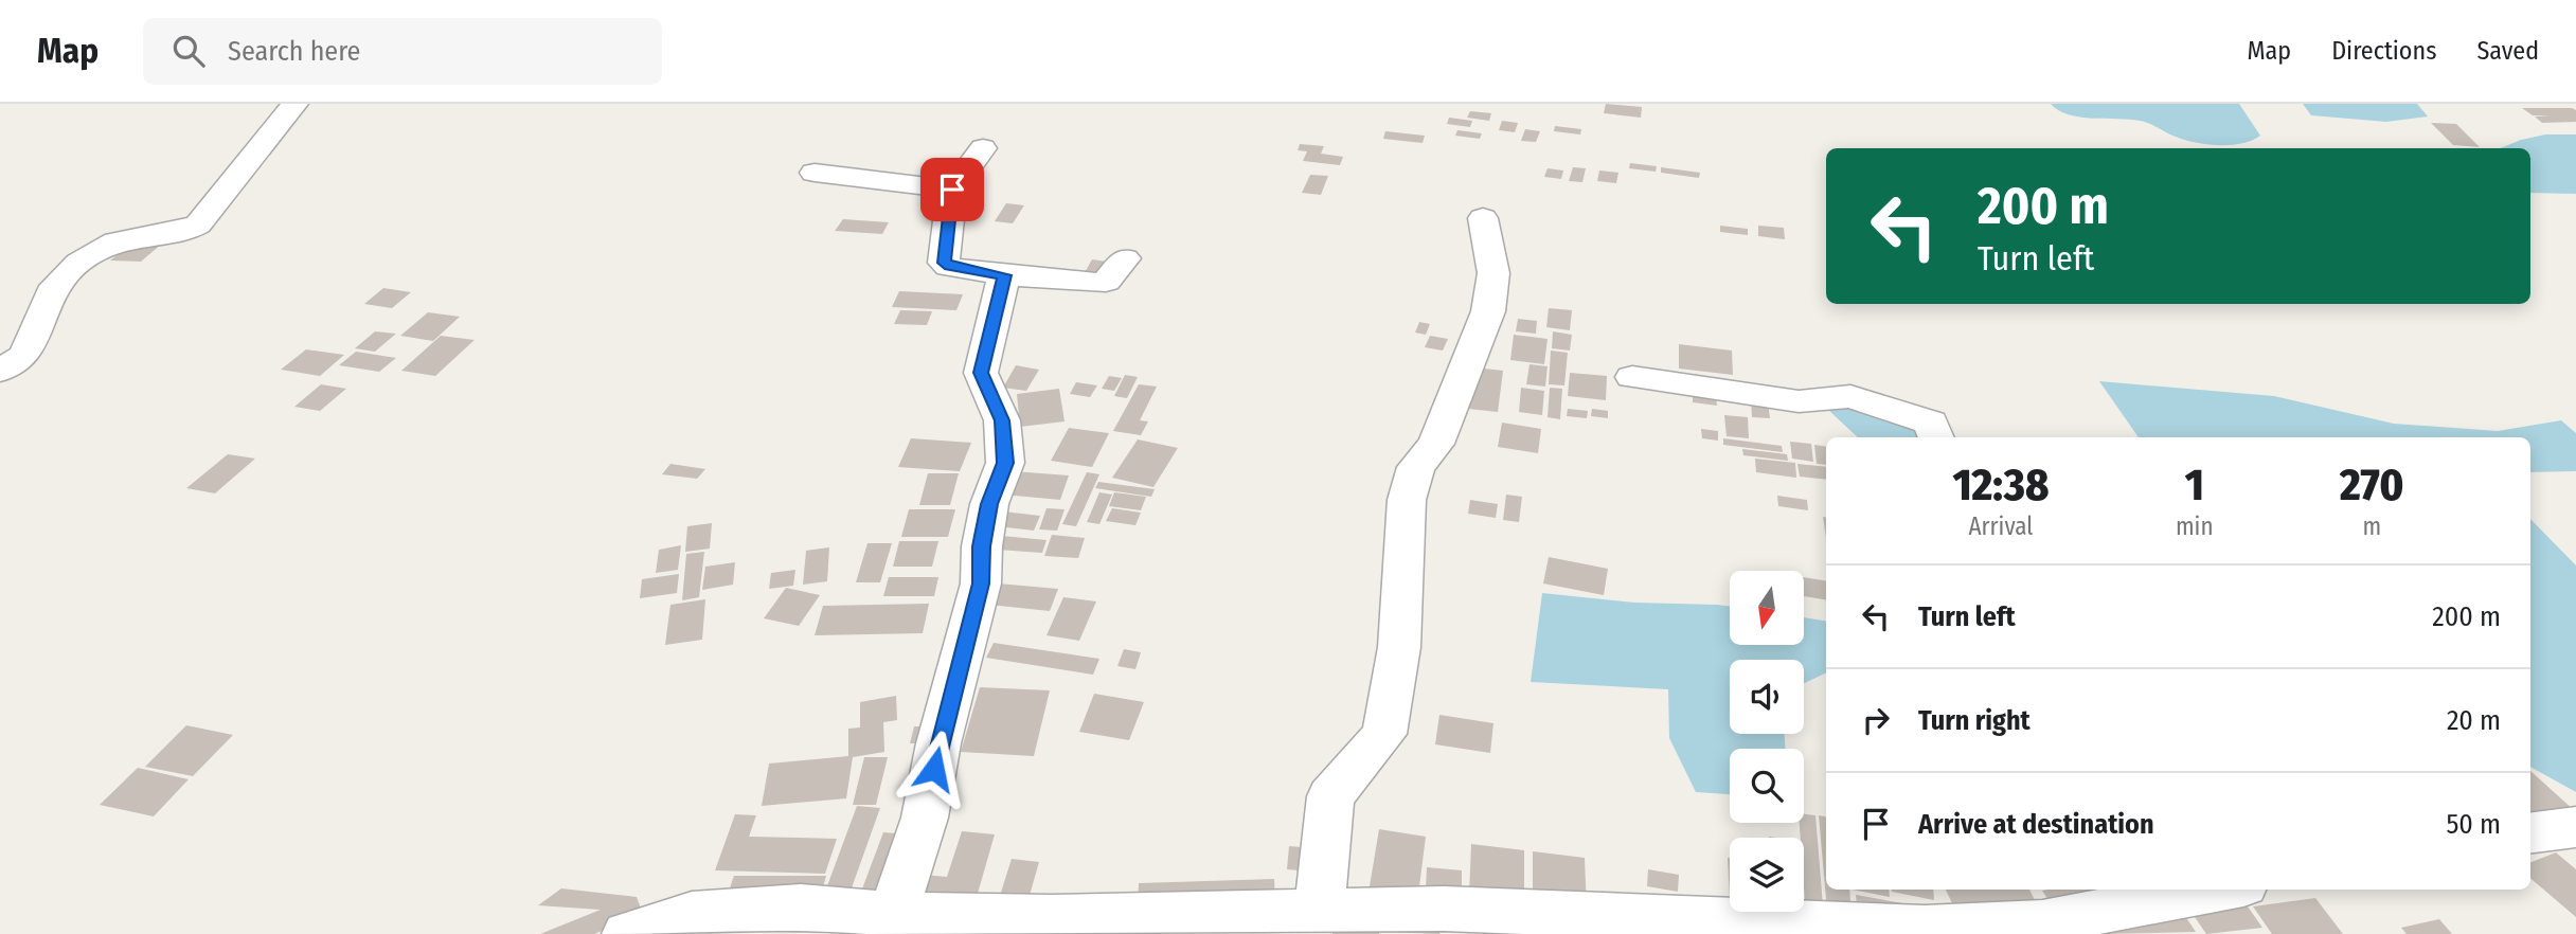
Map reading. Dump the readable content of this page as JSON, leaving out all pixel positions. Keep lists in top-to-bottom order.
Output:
{
  "north": "bottom",
  "page": {
    "header": "Map",
    "search": "Search here",
    "nav": ["Map", "Directions", "Saved"],
    "turn": ["200 m", "Turn left"],
    "eta": [
      "12:38",
      "Arrival",
      "1",
      "min",
      "270",
      "m"
    ],
    "list": [
      {
        "name": "Turn left",
        "value": "200 m"
      },
      {
        "name": "Turn right",
        "value": "20 m"
      },
      {
        "name": "Arrive at destination",
        "value": "50 m"
      }
    ]
  }
}
